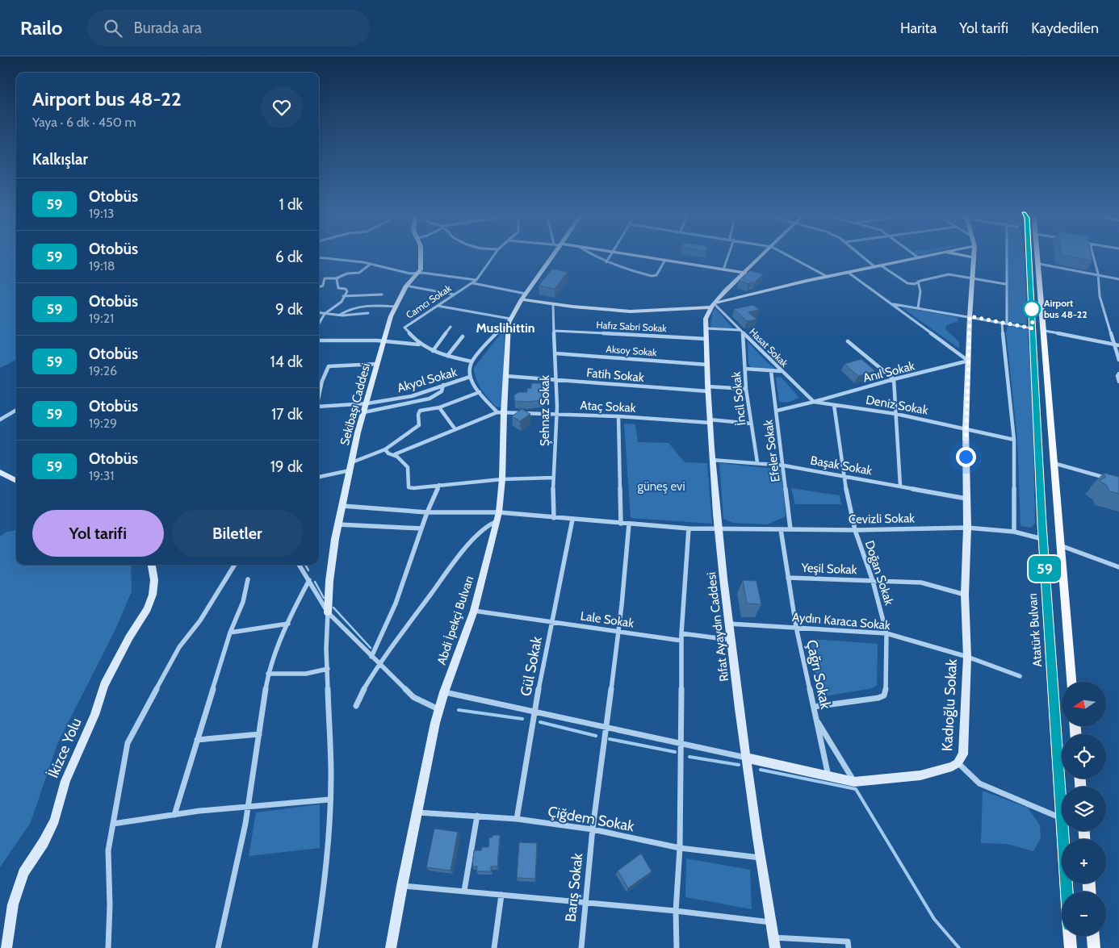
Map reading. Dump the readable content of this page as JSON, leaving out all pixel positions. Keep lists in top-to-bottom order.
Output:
{
  "streets": {
    "main road": ["Atatürk Bulvarı"],
    "street": [
      "Camcı Sokak",
      "Hafız Sabri Sokak",
      "Hasat Sokak",
      "Aksoy Sokak",
      "Anıl Sokak",
      "Fatih Sokak",
      "Akyol Sokak",
      "İncil Sokak",
      "Sekibaşı Caddesi",
      "Deniz Sokak",
      "Ataç Sokak",
      "Şehnaz Sokak",
      "Efeler Sokak",
      "Başak Sokak",
      "Cevizli Sokak",
      "Yeşil Sokak",
      "Doğan Sokak",
      "Lale Sokak",
      "Abdi İpekçi Bulvarı",
      "Aydın Karaca Sokak",
      "Rıfat Ayaydın Caddesi",
      "Gül Sokak",
      "Çağrı Sokak",
      "Kadıoğlu Sokak",
      "İkizce Yolu",
      "Çiğdem Sokak",
      "Barış Sokak"
    ]
  },
  "crossings": [
    ["Hafız Sabri Sokak", "Şehnaz Sokak"],
    ["Hafız Sabri Sokak", "Rıfat Ayaydın Caddesi"],
    ["Hasat Sokak", "Anıl Sokak"],
    ["Hasat Sokak", "İncil Sokak"],
    ["Hasat Sokak", "Deniz Sokak"],
    ["Hasat Sokak", "Rıfat Ayaydın Caddesi"],
    ["Aksoy Sokak", "Şehnaz Sokak"],
    ["Aksoy Sokak", "Rıfat Ayaydın Caddesi"],
    ["Anıl Sokak", "Deniz Sokak"],
    ["Anıl Sokak", "Kadıoğlu Sokak"],
    ["Fatih Sokak", "İncil Sokak"],
    ["Fatih Sokak", "Şehnaz Sokak"],
    ["Fatih Sokak", "Abdi İpekçi Bulvarı"],
    ["Fatih Sokak", "Rıfat Ayaydın Caddesi"],
    ["Akyol Sokak", "Sekibaşı Caddesi"],
    ["İncil Sokak", "Ataç Sokak"],
    ["İncil Sokak", "Başak Sokak"],
    ["Sekibaşı Caddesi", "Cevizli Sokak"],
    ["Deniz Sokak", "Efeler Sokak"],
    ["Deniz Sokak", "Doğan Sokak"],
    ["Deniz Sokak", "Kadıoğlu Sokak"],
    ["Ataç Sokak", "Şehnaz Sokak"],
    ["Ataç Sokak", "Abdi İpekçi Bulvarı"],
    ["Ataç Sokak", "Rıfat Ayaydın Caddesi"],
    ["Şehnaz Sokak", "Cevizli Sokak"],
    ["Efeler Sokak", "Başak Sokak"],
    ["Efeler Sokak", "Cevizli Sokak"],
    ["Başak Sokak", "Doğan Sokak"],
    ["Başak Sokak", "Rıfat Ayaydın Caddesi"],
    ["Başak Sokak", "Kadıoğlu Sokak"],
    ["Cevizli Sokak", "Doğan Sokak"],
    ["Cevizli Sokak", "Abdi İpekçi Bulvarı"],
    ["Cevizli Sokak", "Rıfat Ayaydın Caddesi"],
    ["Cevizli Sokak", "Atatürk Bulvarı"],
    ["Cevizli Sokak", "Gül Sokak"],
    ["Cevizli Sokak", "Çağrı Sokak"],
    ["Cevizli Sokak", "Kadıoğlu Sokak"],
    ["Cevizli Sokak", "Barış Sokak"],
    ["Yeşil Sokak", "Doğan Sokak"],
    ["Yeşil Sokak", "Çağrı Sokak"],
    ["Yeşil Sokak", "Kadıoğlu Sokak"],
    ["Doğan Sokak", "Aydın Karaca Sokak"],
    ["Doğan Sokak", "Çağrı Sokak"],
    ["Lale Sokak", "Abdi İpekçi Bulvarı"],
    ["Lale Sokak", "Gül Sokak"],
    ["Lale Sokak", "Barış Sokak"],
    ["Abdi İpekçi Bulvarı", "Çiğdem Sokak"],
    ["Aydın Karaca Sokak", "Rıfat Ayaydın Caddesi"],
    ["Aydın Karaca Sokak", "Çağrı Sokak"],
    ["Aydın Karaca Sokak", "Kadıoğlu Sokak"],
    ["Rıfat Ayaydın Caddesi", "Kadıoğlu Sokak"],
    ["Rıfat Ayaydın Caddesi", "Çiğdem Sokak"],
    ["Gül Sokak", "Çiğdem Sokak"],
    ["Çağrı Sokak", "Kadıoğlu Sokak"],
    ["Çiğdem Sokak", "Barış Sokak"]
  ],
  "districts": ["Muslihittin"],
  "parks": ["güneş evi"],
  "places": ["Airport bus 48-22"],
  "lines": ["bus line 59"],
  "north": "left",
  "page": {
    "header": "Railo",
    "search": "Burada ara",
    "nav": ["Harita", "Yol tarifi", "Kaydedilen"],
    "on_map": "59",
    "heading": [
      ["Airport bus 48-22", "Yaya · 6 dk · 450 m"],
      "Kalkışlar"
    ],
    "list": [
      {
        "mark": "59",
        "name": "Otobüs",
        "note": "19:13",
        "value": "1 dk"
      },
      {
        "mark": "59",
        "name": "Otobüs",
        "note": "19:18",
        "value": "6 dk"
      },
      {
        "mark": "59",
        "name": "Otobüs",
        "note": "19:21",
        "value": "9 dk"
      },
      {
        "mark": "59",
        "name": "Otobüs",
        "note": "19:26",
        "value": "14 dk"
      },
      {
        "mark": "59",
        "name": "Otobüs",
        "note": "19:29",
        "value": "17 dk"
      },
      {
        "mark": "59",
        "name": "Otobüs",
        "note": "19:31",
        "value": "19 dk"
      }
    ],
    "buttons": ["Yol tarifi", "Biletler"],
    "map_buttons": ["+", "−"]
  }
}
